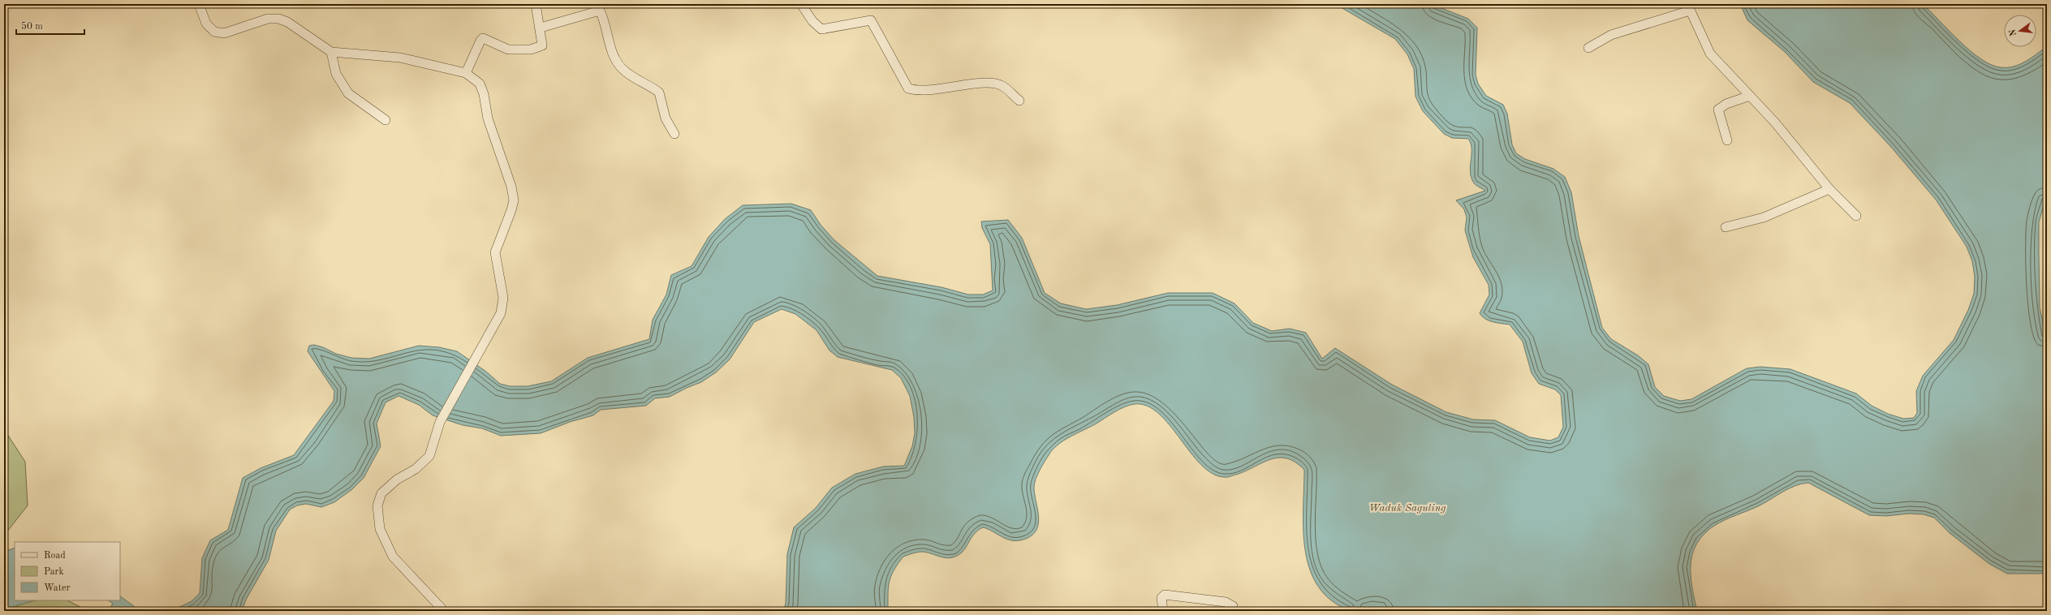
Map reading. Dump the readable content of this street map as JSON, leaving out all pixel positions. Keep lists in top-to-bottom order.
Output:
{
  "water": ["Waduk Saguling"],
  "legend": ["Road", "Park", "Water"],
  "scale_bar": "50 m",
  "north": "left"
}
